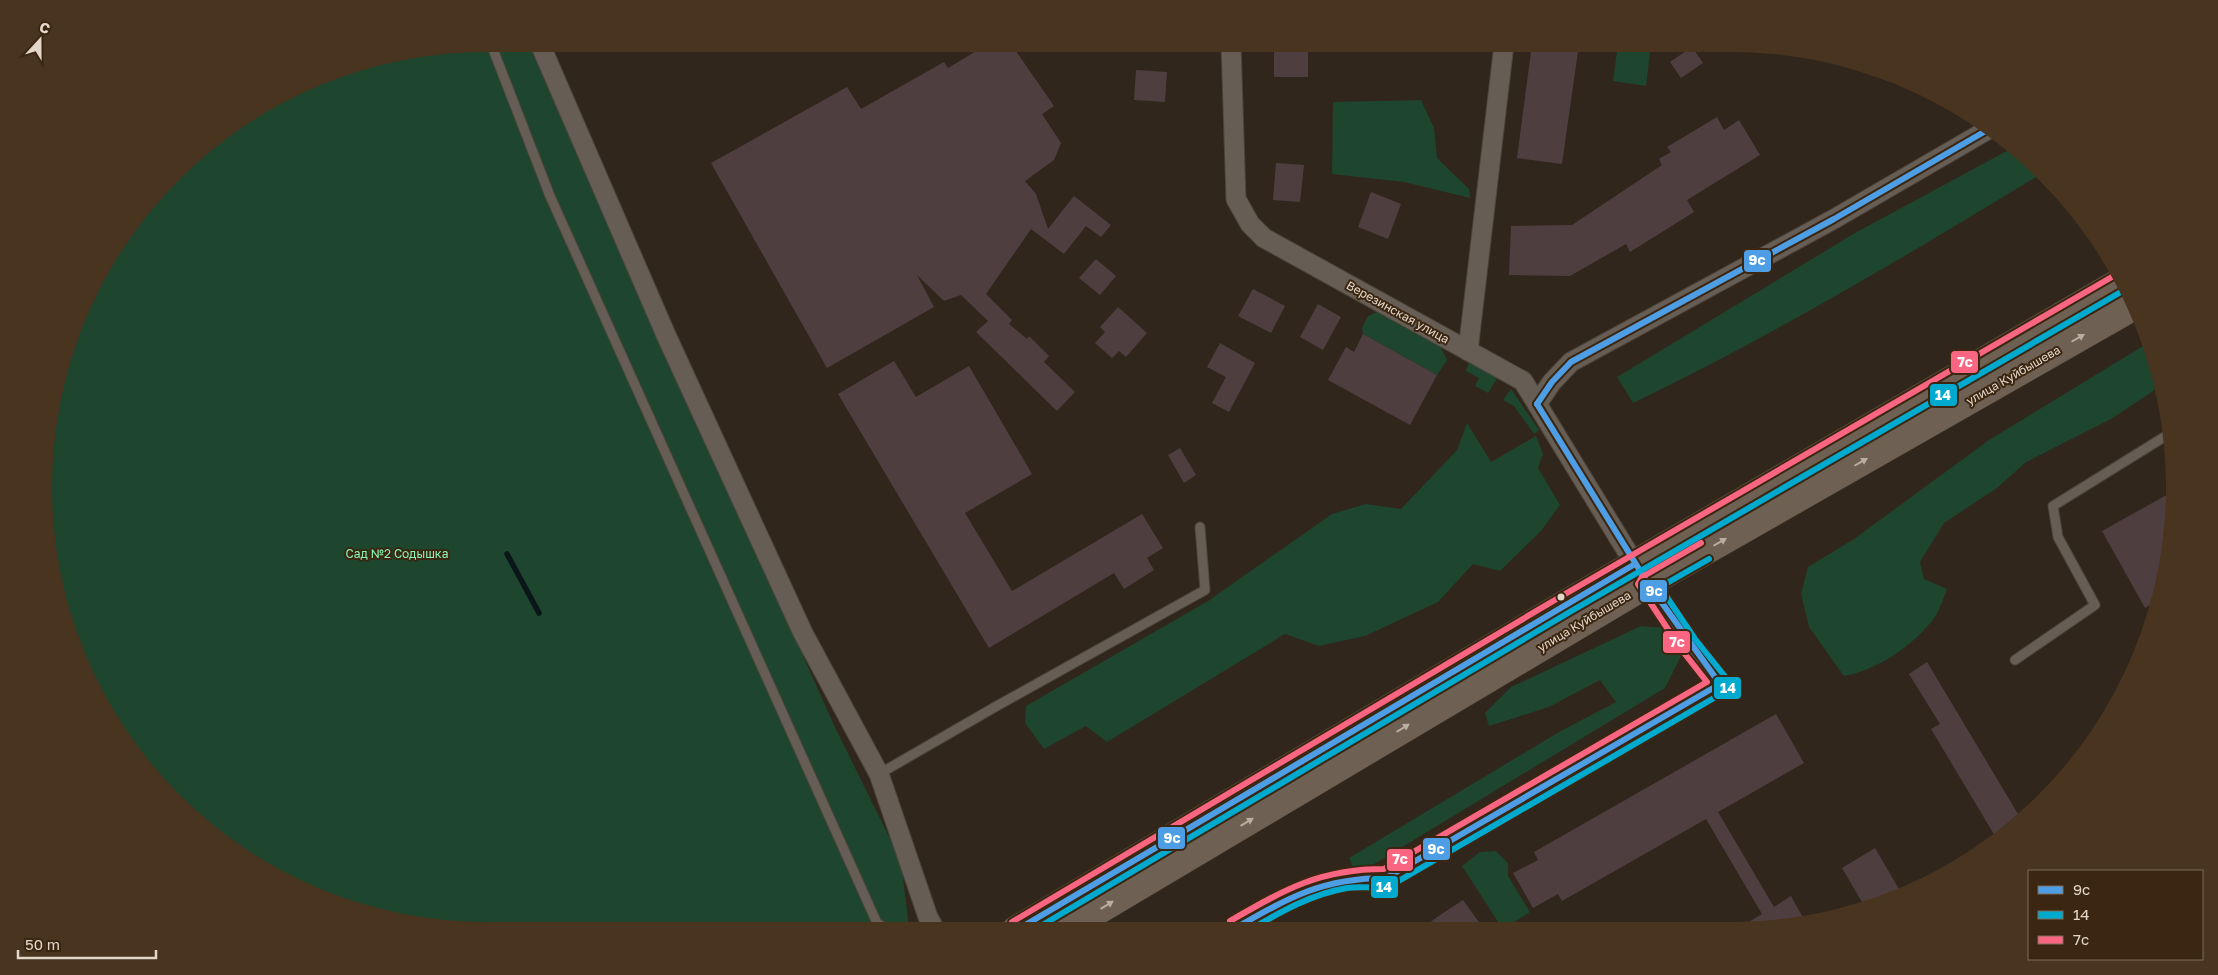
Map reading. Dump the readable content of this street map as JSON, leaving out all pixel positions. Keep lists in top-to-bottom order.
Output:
{
  "streets": {
    "highway": ["улица Куйбышева"],
    "street": ["Верезинская улица"]
  },
  "crossings": [
    ["Верезинская улица", "улица Куйбышева"]
  ],
  "parks": ["Сад №2 Содышка"],
  "lines": ["transit line 9с", "transit line 7с", "transit line 14"],
  "legend": ["9с", "14", "7с"],
  "scale_bar": "50 m",
  "north": "top"
}
